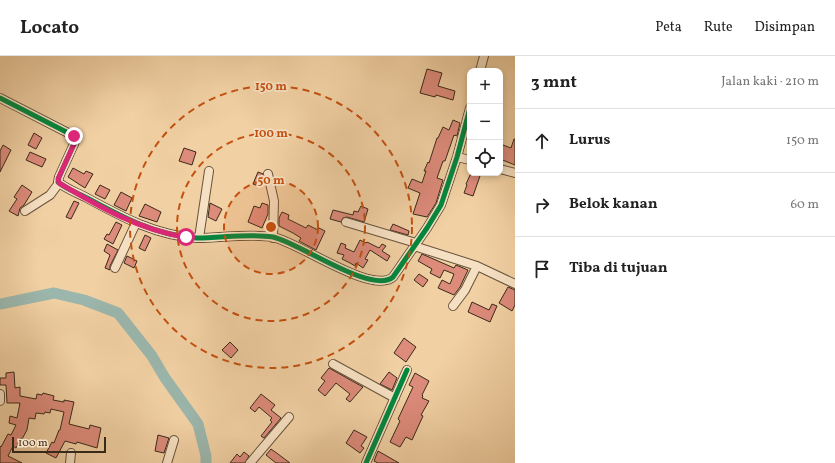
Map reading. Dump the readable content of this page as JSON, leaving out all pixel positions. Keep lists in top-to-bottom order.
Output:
{
  "scale_bar": "100 m",
  "page": {
    "header": "Locato",
    "nav": ["Peta", "Rute", "Disimpan"],
    "heading": ["3 mnt", "Jalan kaki · 210 m"],
    "map_buttons": ["+", "−"],
    "list": [
      ["Lurus", "150 m"],
      ["Belok kanan", "60 m"],
      "Tiba di tujuan"
    ],
    "scale": "100 m"
  },
  "rings": ["150 m", "100 m", "50 m"]
}
